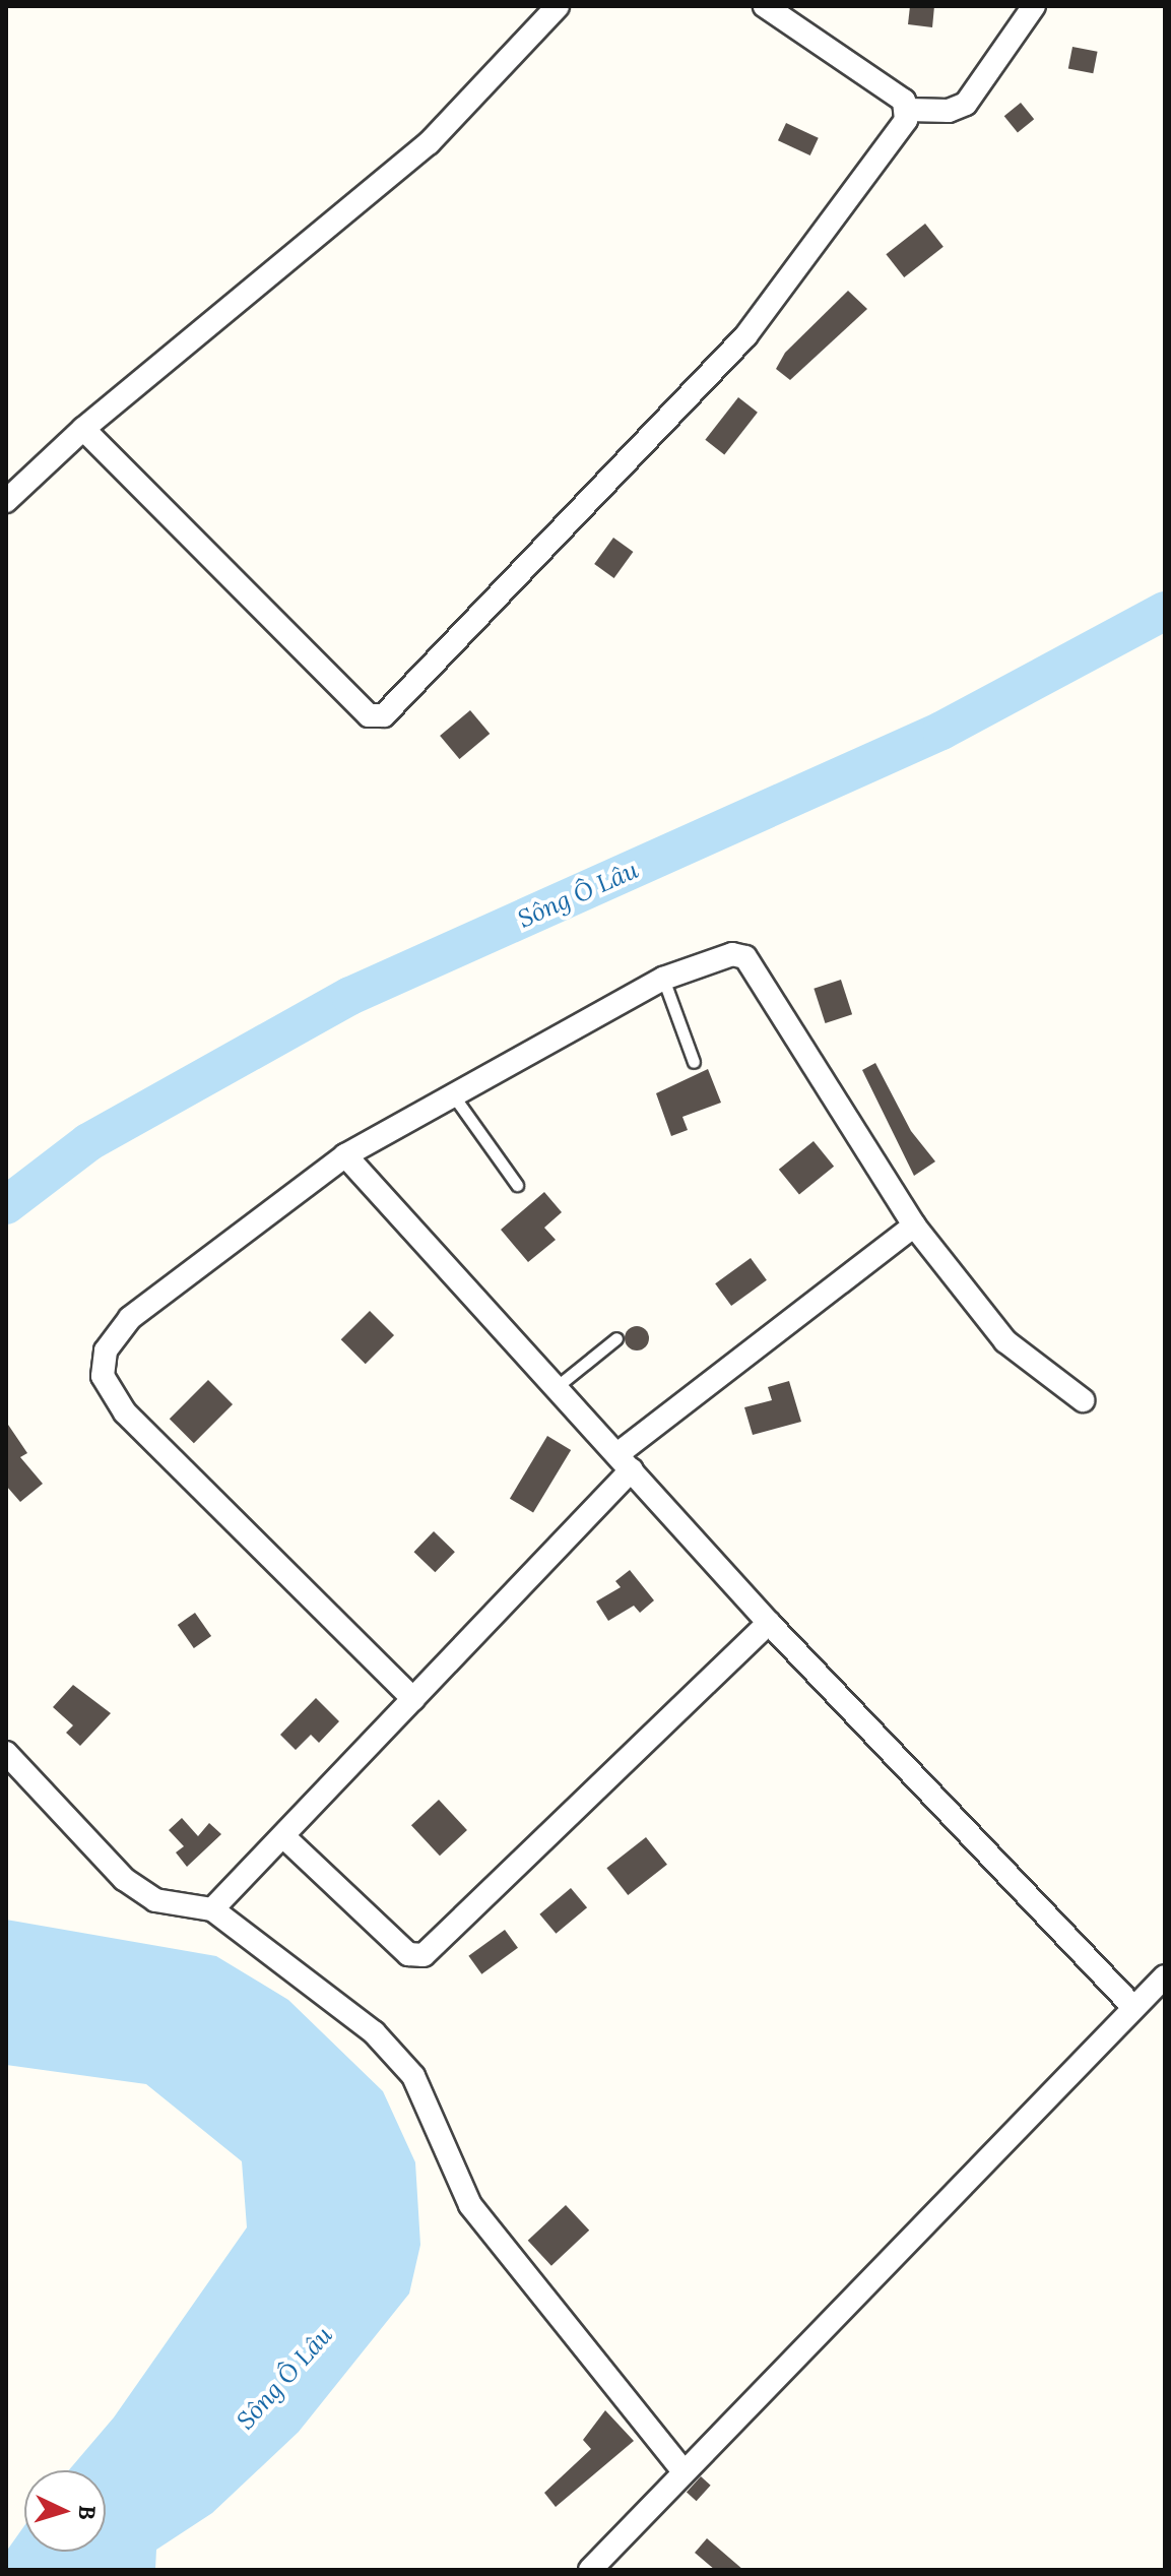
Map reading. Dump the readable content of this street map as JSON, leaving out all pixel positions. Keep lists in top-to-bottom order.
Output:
{
  "water": ["Sông Ô Lâu"],
  "north": "right"
}
